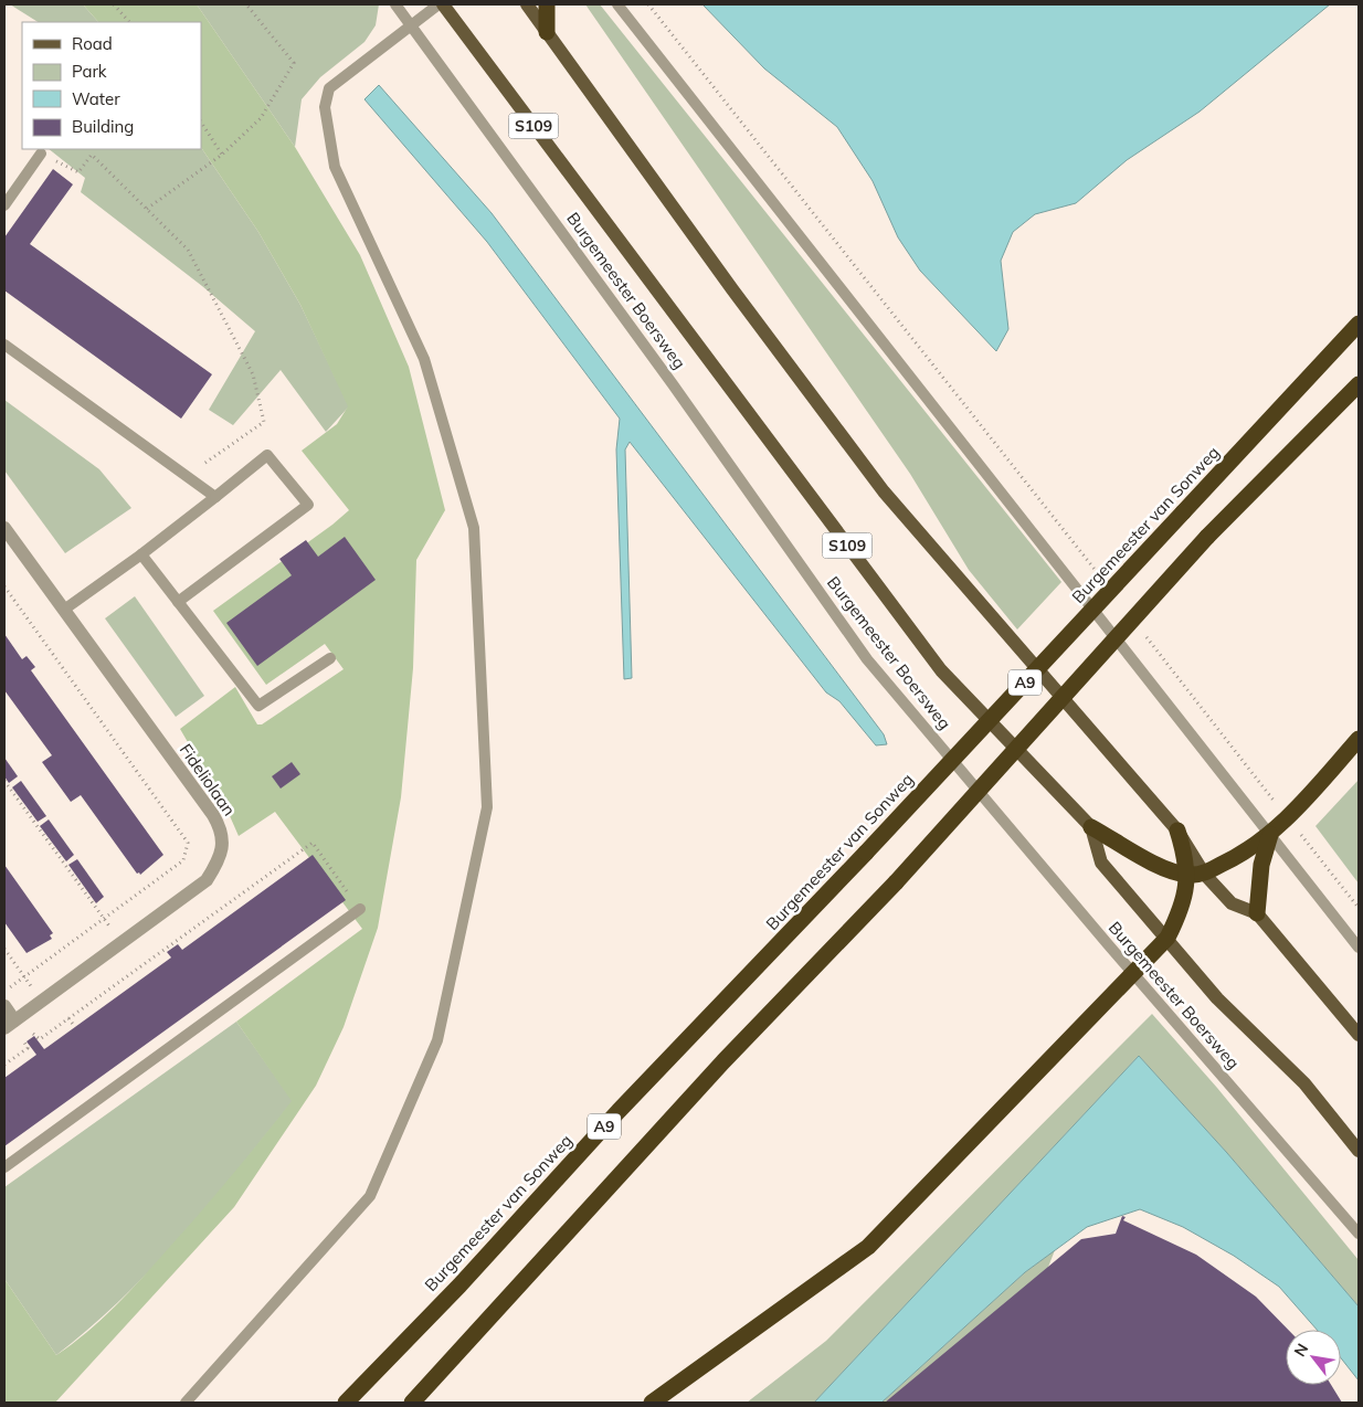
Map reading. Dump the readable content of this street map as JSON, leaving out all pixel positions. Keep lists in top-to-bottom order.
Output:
{
  "streets": {
    "highway": ["Burgemeester van Sonweg", "A9"],
    "main road": ["S109", "Burgemeester Boersweg"],
    "street": ["Fideliolaan"]
  },
  "legend": [
    "Road",
    "Park",
    "Water",
    "Building"
  ],
  "north": "top left"
}
